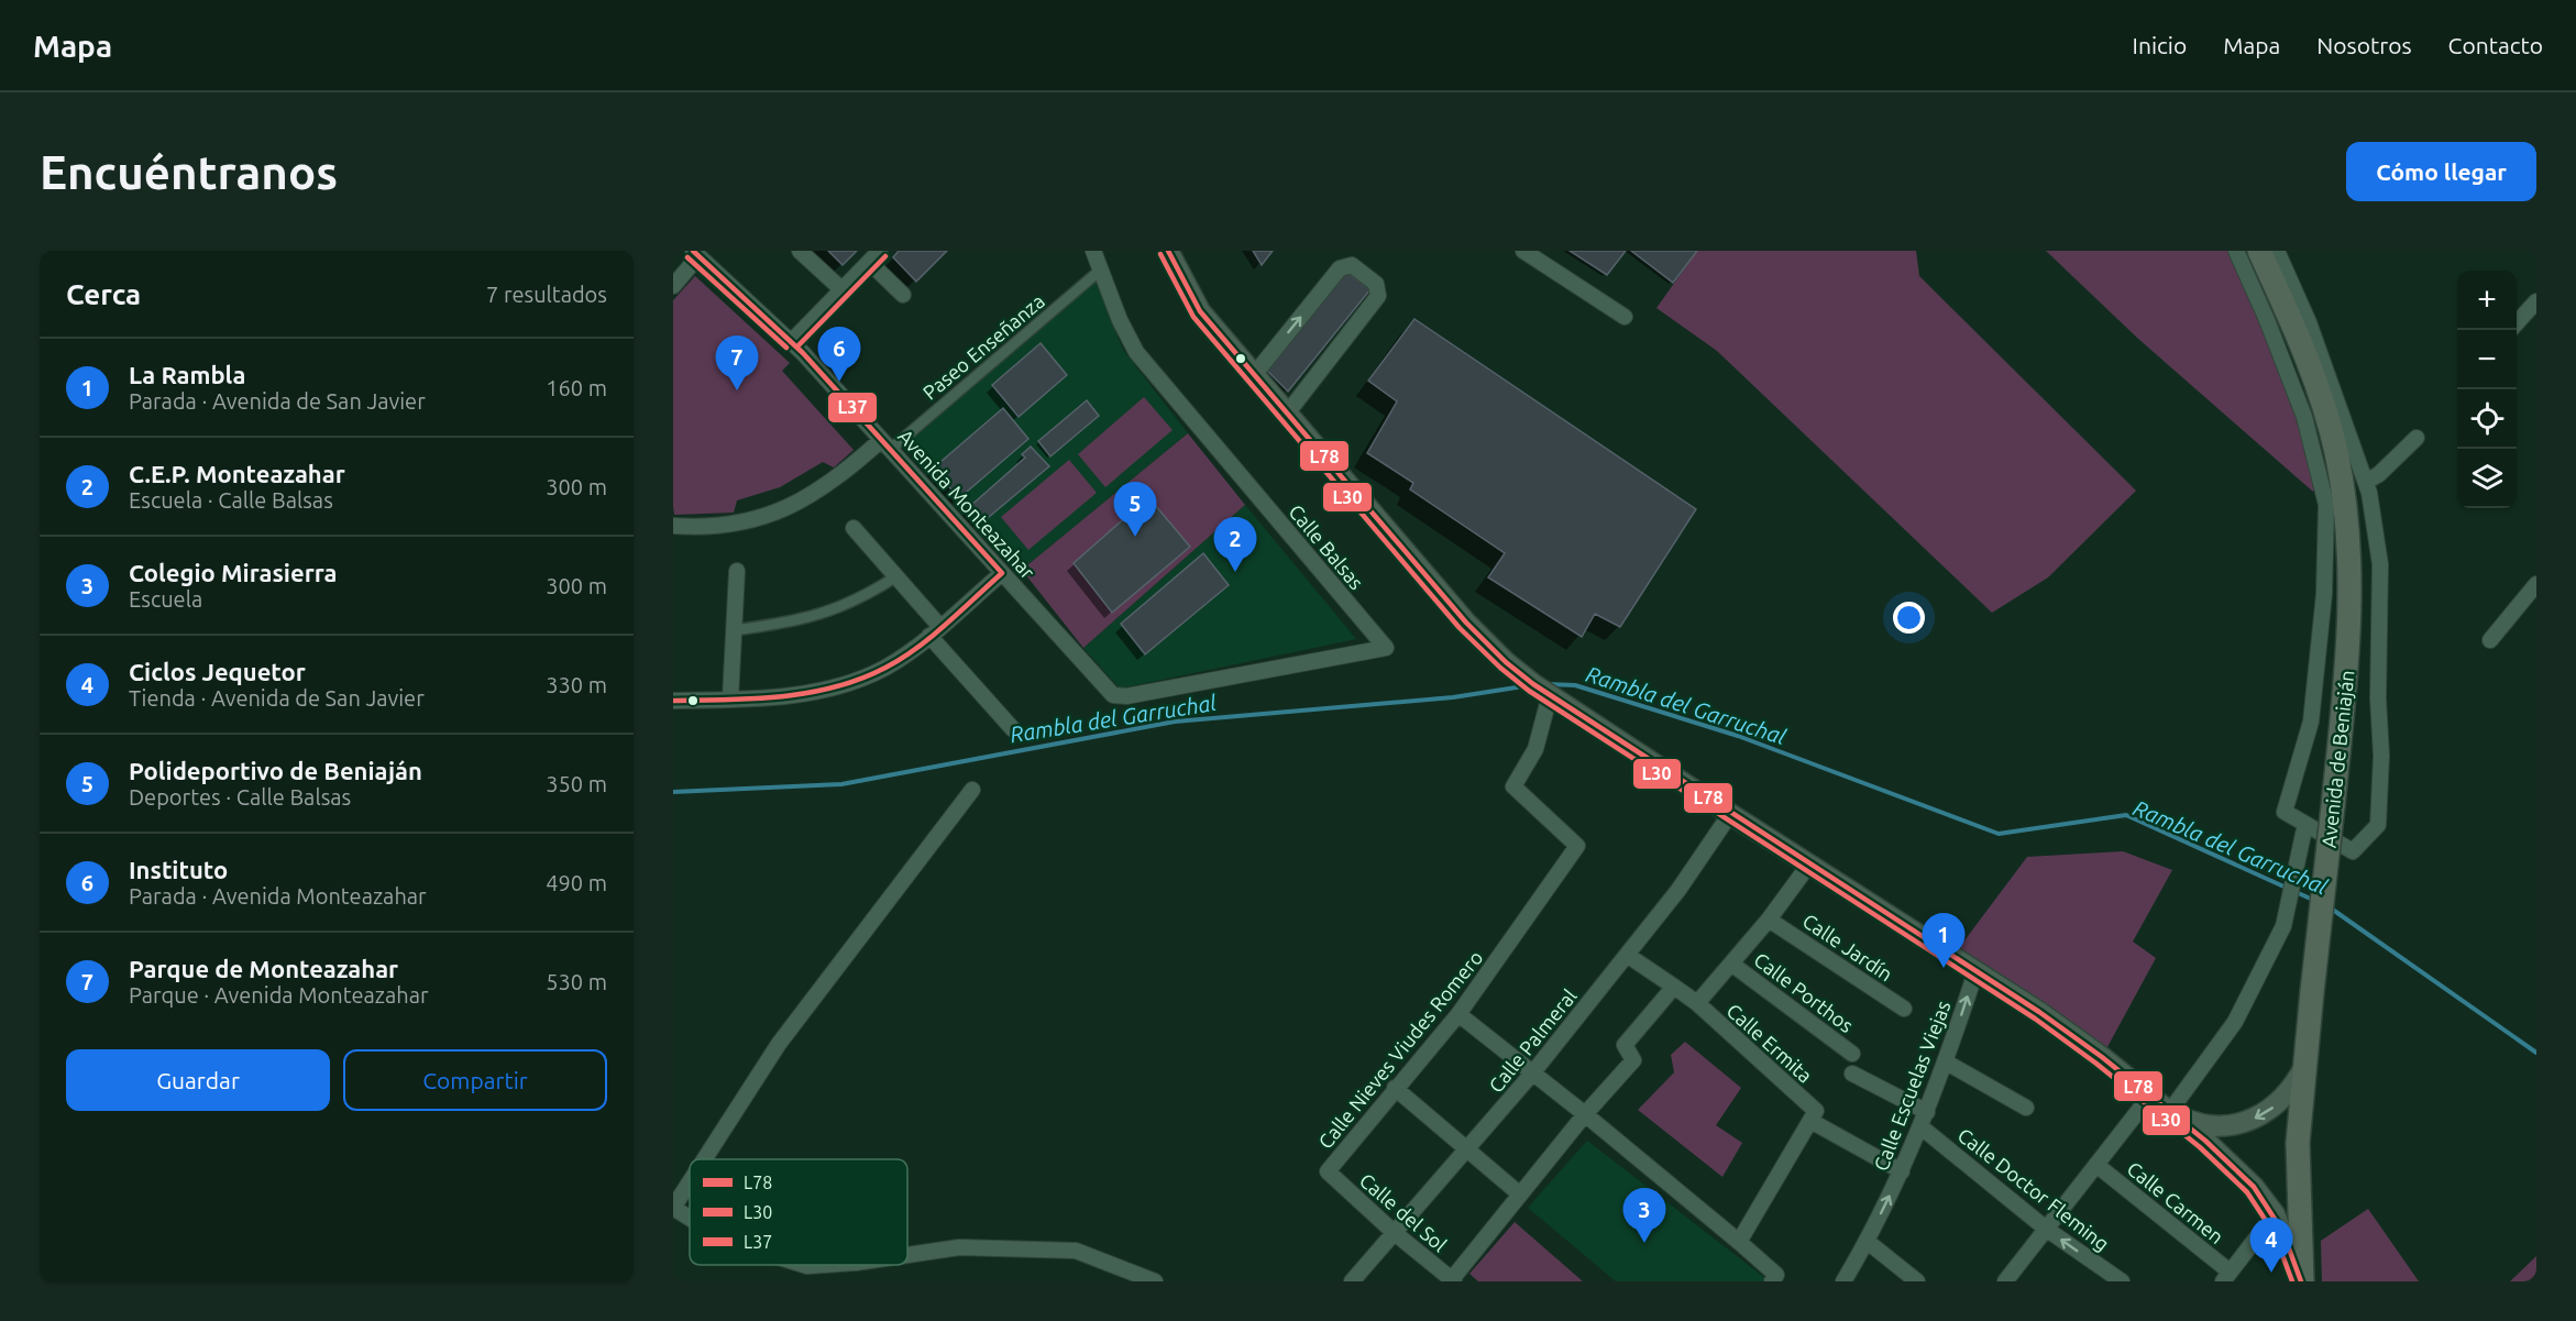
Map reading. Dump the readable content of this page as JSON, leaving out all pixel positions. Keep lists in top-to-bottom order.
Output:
{
  "streets": {
    "main road": ["Avenida de Beniaján"],
    "street": [
      "Paseo Enseñanza",
      "Avenida Monteazahar",
      "Calle Balsas",
      "Calle Jardín",
      "Calle Porthos",
      "Calle Palmeral",
      "Calle Ermita",
      "Calle Nieves Viudes Romero",
      "Calle Escuelas Viejas",
      "Calle Doctor Fleming",
      "Calle Carmen",
      "Calle del Sol"
    ]
  },
  "crossings": [
    ["Paseo Enseñanza", "Avenida Monteazahar"],
    ["Paseo Enseñanza", "Calle Balsas"],
    ["Avenida Monteazahar", "Calle Balsas"],
    ["Calle Palmeral", "Calle Ermita"],
    ["Calle Palmeral", "Calle del Sol"],
    ["Calle Ermita", "Calle Escuelas Viejas"],
    ["Calle Nieves Viudes Romero", "Calle del Sol"],
    ["Calle Escuelas Viejas", "Calle Doctor Fleming"]
  ],
  "water": ["Rambla del Garruchal"],
  "lines": ["transit line L78", "transit line L37", "transit line L30"],
  "legend": ["L78", "L30", "L37"],
  "page": {
    "header": "Mapa",
    "nav": [
      "Inicio",
      "Mapa",
      "Nosotros",
      "Contacto"
    ],
    "buttons": [
      "Cómo llegar",
      ["Guardar", "Compartir"]
    ],
    "title": "Encuéntranos",
    "heading": ["Cerca", "7 resultados"],
    "map_buttons": ["+", "−"],
    "pins": [
      "6",
      "7",
      "5",
      "2",
      "1",
      "3",
      "4"
    ],
    "list": [
      {
        "mark": "1",
        "name": "La Rambla",
        "note": "Parada · Avenida de San Javier",
        "value": "160 m"
      },
      {
        "mark": "2",
        "name": "C.E.P. Monteazahar",
        "note": "Escuela · Calle Balsas",
        "value": "300 m"
      },
      {
        "mark": "3",
        "name": "Colegio Mirasierra",
        "note": "Escuela",
        "value": "300 m"
      },
      {
        "mark": "4",
        "name": "Ciclos Jequetor",
        "note": "Tienda · Avenida de San Javier",
        "value": "330 m"
      },
      {
        "mark": "5",
        "name": "Polideportivo de Beniaján",
        "note": "Deportes · Calle Balsas",
        "value": "350 m"
      },
      {
        "mark": "6",
        "name": "Instituto",
        "note": "Parada · Avenida Monteazahar",
        "value": "490 m"
      },
      {
        "mark": "7",
        "name": "Parque de Monteazahar",
        "note": "Parque · Avenida Monteazahar",
        "value": "530 m"
      }
    ]
  }
}
